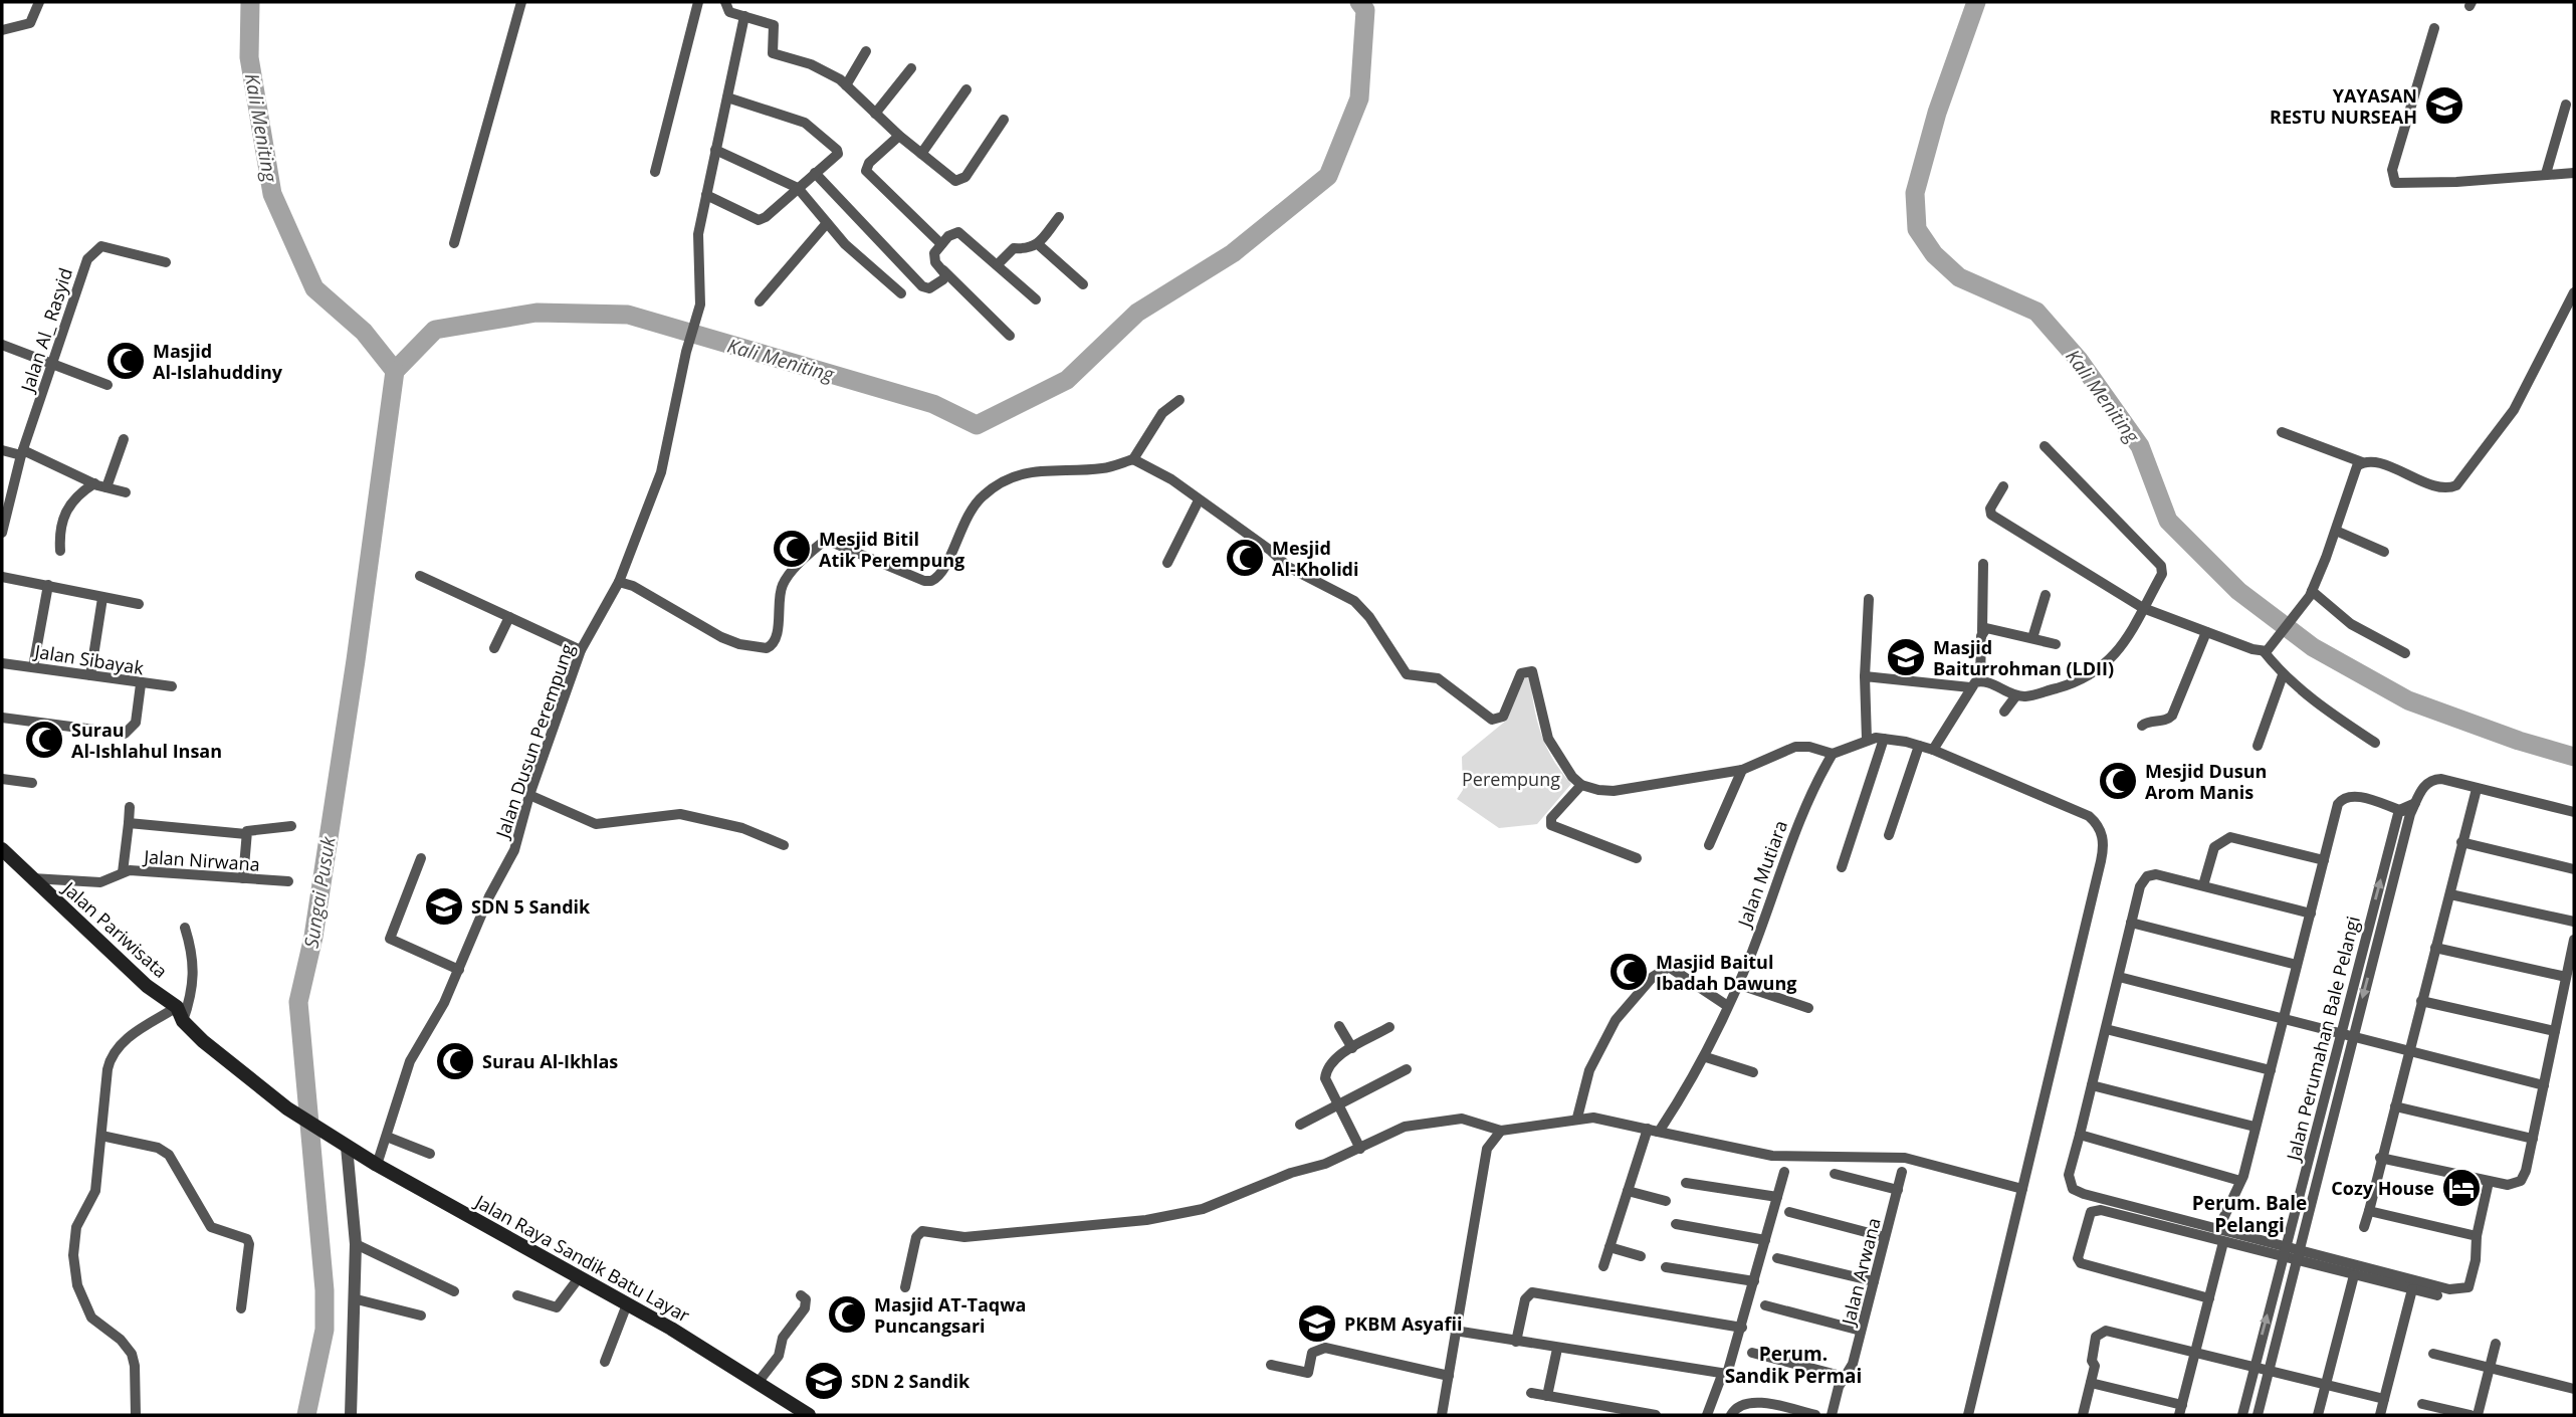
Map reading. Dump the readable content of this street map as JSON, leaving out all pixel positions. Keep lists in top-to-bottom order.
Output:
{
  "streets": {
    "main road": ["Jalan Pariwisata", "Jalan Raya Sandik Batu Layar"],
    "street": [
      "Jalan Al_ Rasyid",
      "Jalan Sibayak",
      "Jalan Dusun Perempung",
      "Jalan Nirwana",
      "Jalan Mutiara",
      "Jalan Perumahan Bale Pelangi",
      "Jalan Arwana"
    ]
  },
  "crossings": [
    ["Jalan Dusun Perempung", "Jalan Raya Sandik Batu Layar"],
    ["Jalan Nirwana", "Jalan Pariwisata"],
    ["Jalan Pariwisata", "Jalan Raya Sandik Batu Layar"]
  ],
  "districts": ["Perum. Bale Pelangi", "Perum. Sandik Permai"],
  "water": ["Kali Meniting", "Sungai Pusuk"],
  "parks": ["Perempung"],
  "places": {
    "school or university": [
      "YAYASAN RESTU NURSEAH",
      "Masjid Baiturrohman (LDII)",
      "SDN 5 Sandik",
      "PKBM Asyafii",
      "SDN 2 Sandik"
    ],
    "mosque": [
      "Masjid Al-Islahuddiny",
      "Mesjid Bitil Atik Perempung",
      "Mesjid Al-Kholidi",
      "Surau Al-Ishlahul Insan",
      "Mesjid Dusun Arom Manis",
      "Masjid Baitul Ibadah Dawung",
      "Surau Al-Ikhlas",
      "Masjid AT-Taqwa Puncangsari"
    ],
    "hotel": ["Cozy House"]
  }
}
